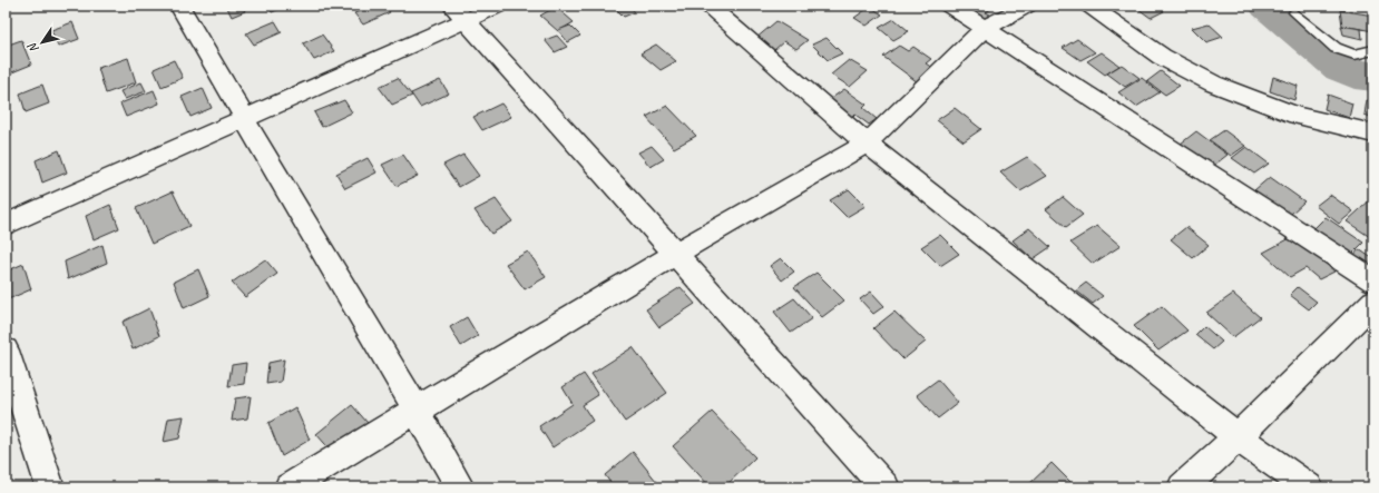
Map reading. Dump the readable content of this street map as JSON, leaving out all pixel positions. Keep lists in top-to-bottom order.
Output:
{
  "north": "bottom left"
}
